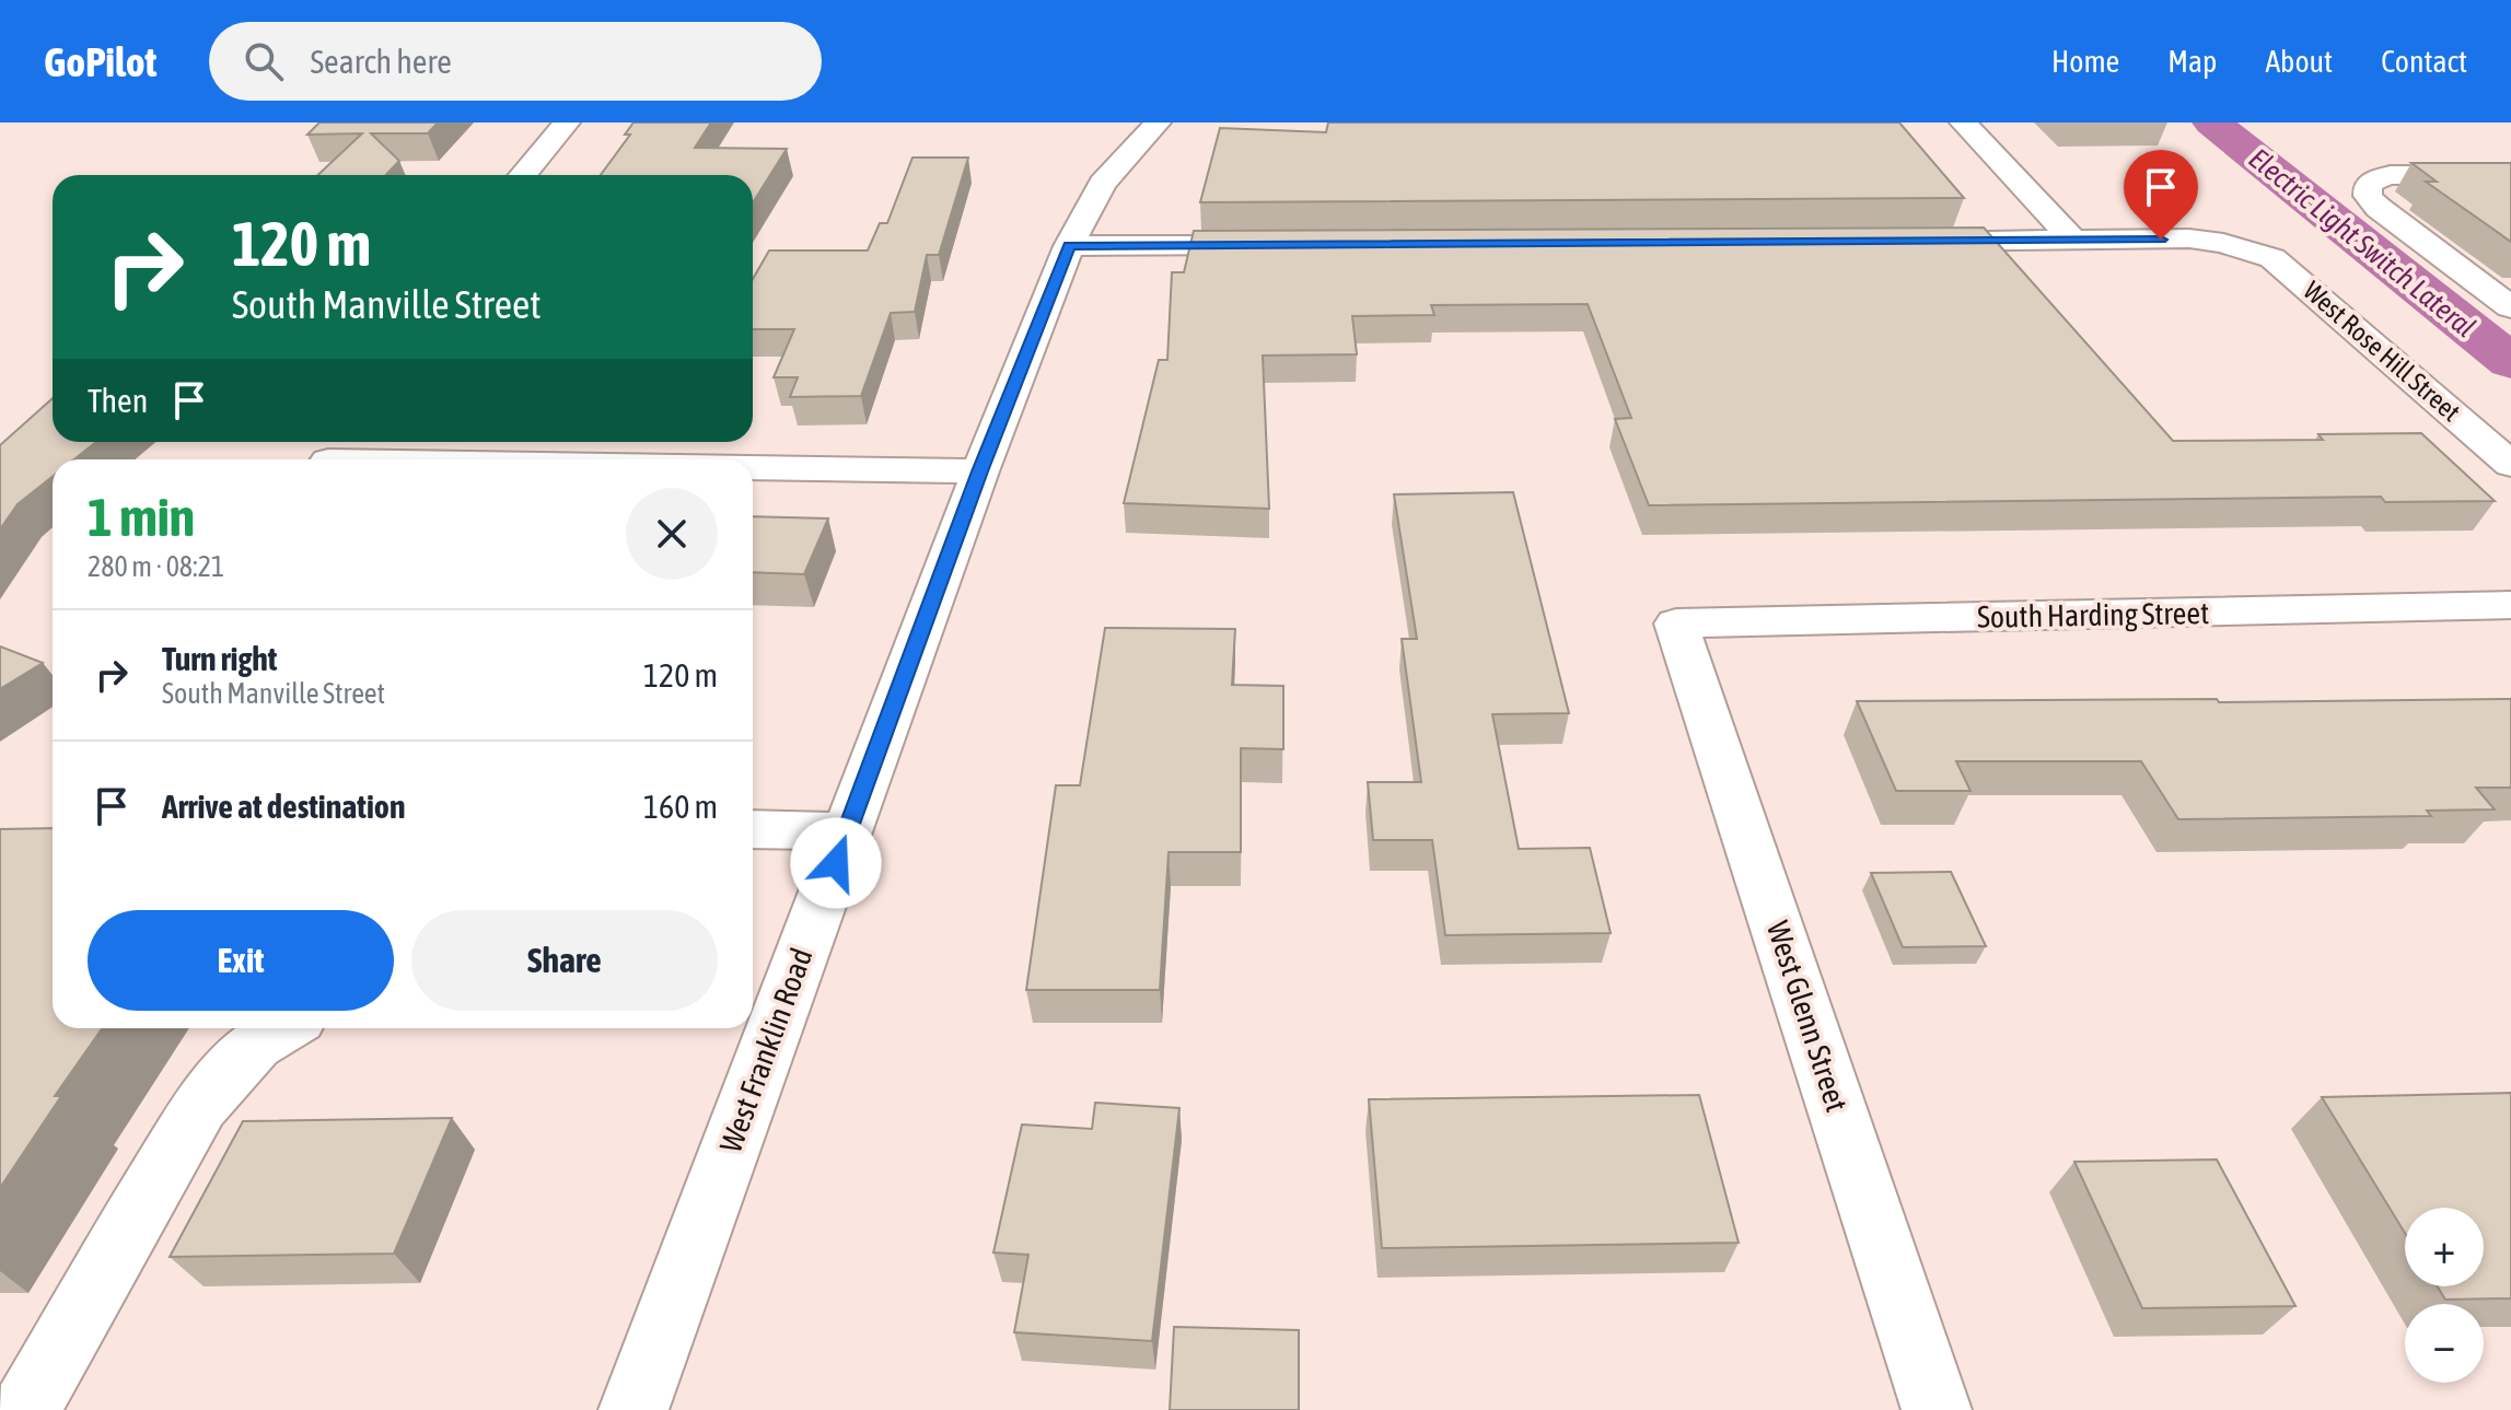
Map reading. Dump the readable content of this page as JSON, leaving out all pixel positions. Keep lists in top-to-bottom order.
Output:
{
  "streets": {
    "street": [
      "West Rose Hill Street",
      "South Harding Street",
      "West Glenn Street",
      "West Franklin Road"
    ]
  },
  "crossings": [
    ["South Harding Street", "West Glenn Street"]
  ],
  "water": ["Electric Light Switch Lateral"],
  "page": {
    "header": "GoPilot",
    "search": "Search here",
    "nav": [
      "Home",
      "Map",
      "About",
      "Contact"
    ],
    "turn": ["120 m", "South Manville Street"],
    "then": "Then",
    "heading": ["1 min", "280 m · 08:21"],
    "list": [
      {
        "name": "Turn right",
        "note": "South Manville Street",
        "value": "120 m"
      },
      {
        "name": "Arrive at destination",
        "value": "160 m"
      }
    ],
    "buttons": ["Exit", "Share"],
    "map_buttons": ["+", "−"]
  }
}
